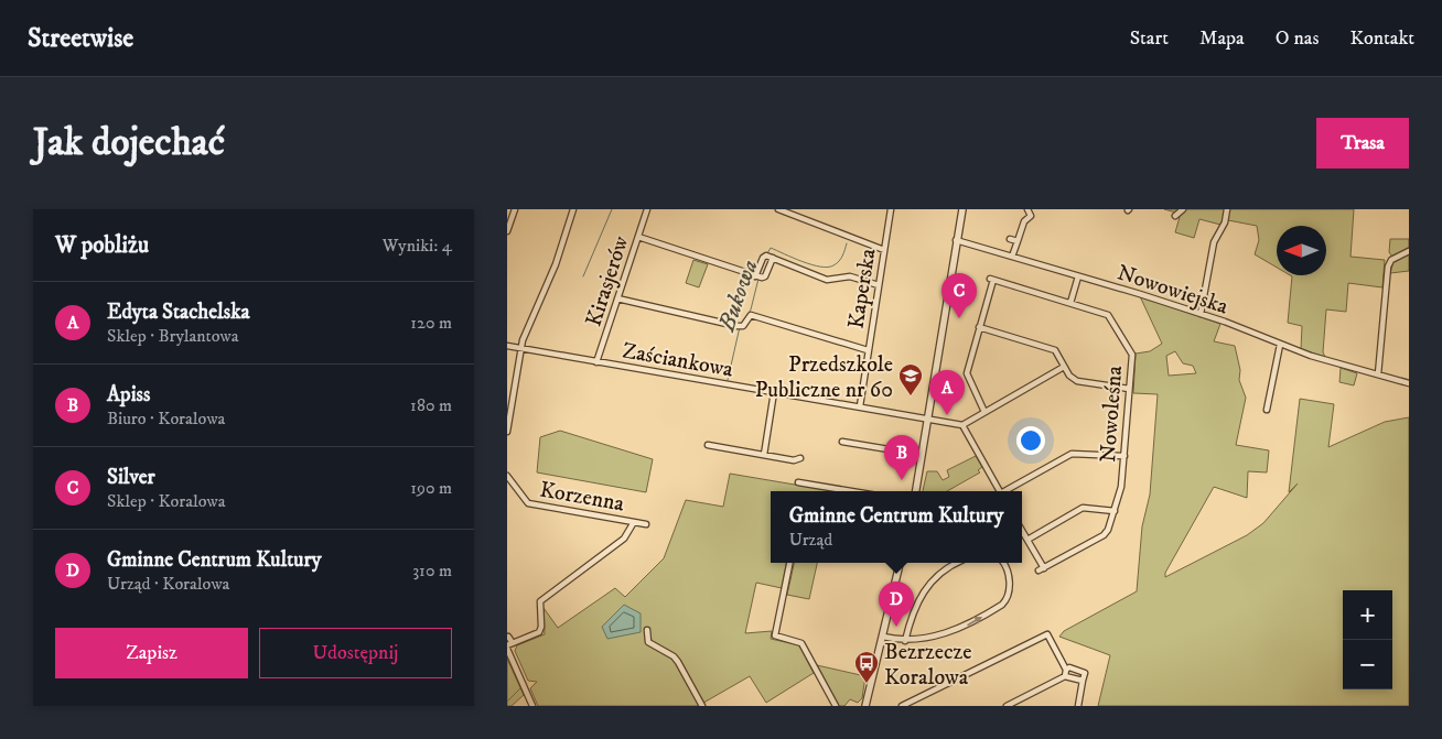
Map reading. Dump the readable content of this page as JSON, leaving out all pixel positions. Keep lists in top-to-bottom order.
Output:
{
  "streets": {
    "street": [
      "Kirasjerów",
      "Kaperska",
      "Nowowiejska",
      "Zaściankowa",
      "Nowoleśna",
      "Korzenna"
    ]
  },
  "crossings": [
    ["Kirasjerów", "Zaściankowa"],
    ["Kaperska", "Zaściankowa"]
  ],
  "water": ["Bukowa"],
  "places": {
    "school or university": ["Przedszkole Publiczne nr 60"],
    "bus stop": ["Bezrzecze Koralowa"]
  },
  "north": "left",
  "page": {
    "header": "Streetwise",
    "nav": [
      "Start",
      "Mapa",
      "O nas",
      "Kontakt"
    ],
    "buttons": [
      "Trasa",
      ["Zapisz", "Udostępnij"]
    ],
    "title": "Jak dojechać",
    "heading": ["W pobliżu", "Wyniki: 4"],
    "pins": [
      "C",
      "A",
      "B",
      "D"
    ],
    "list": [
      {
        "mark": "A",
        "name": "Edyta Stachelska",
        "note": "Sklep · Brylantowa",
        "value": "120 m"
      },
      {
        "mark": "B",
        "name": "Apiss",
        "note": "Biuro · Koralowa",
        "value": "180 m"
      },
      {
        "mark": "C",
        "name": "Silver",
        "note": "Sklep · Koralowa",
        "value": "190 m"
      },
      {
        "mark": "D",
        "name": "Gminne Centrum Kultury",
        "note": "Urząd · Koralowa",
        "value": "310 m"
      }
    ],
    "popup": ["Gminne Centrum Kultury", "Urząd"],
    "map_buttons": ["+", "−"]
  }
}
